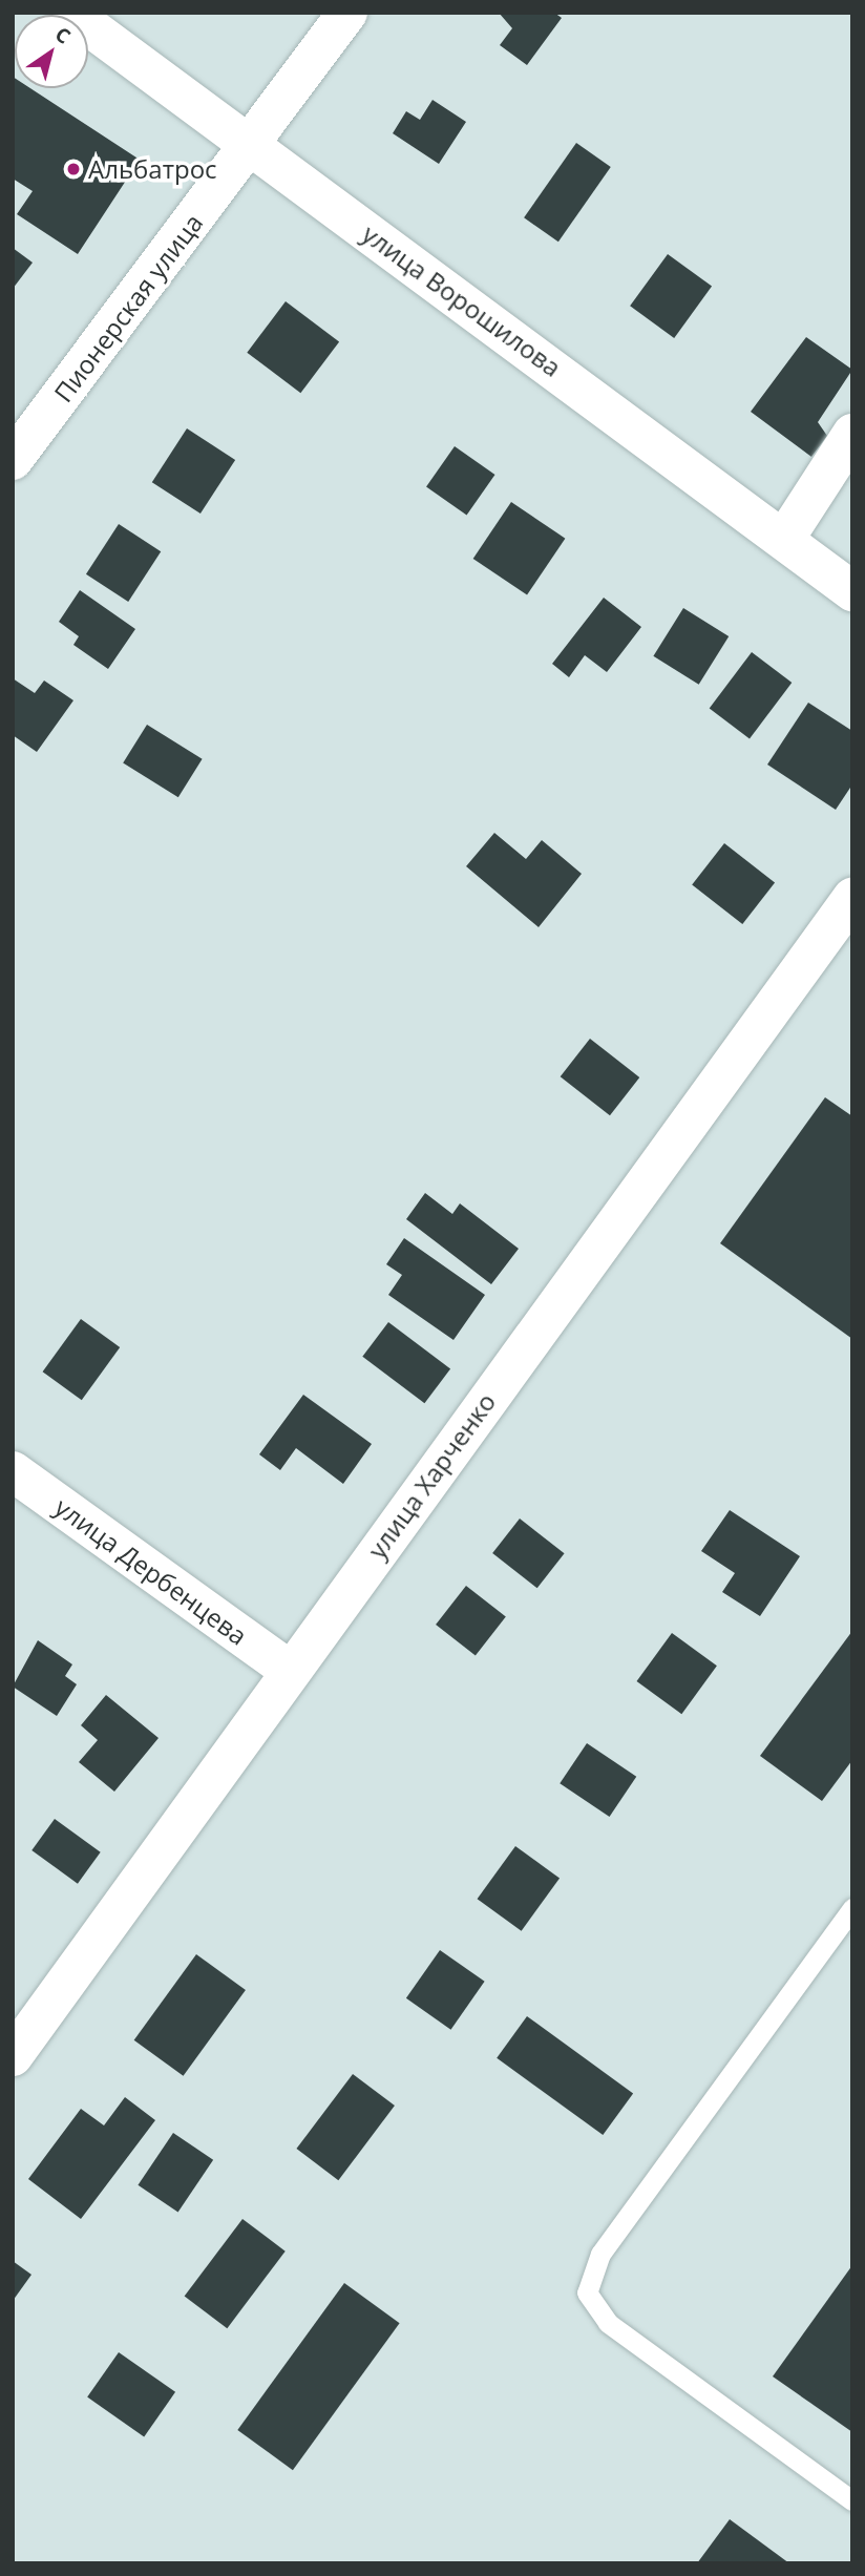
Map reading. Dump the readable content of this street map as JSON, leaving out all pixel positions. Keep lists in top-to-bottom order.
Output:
{
  "streets": {
    "street": [
      "улица Ворошилова",
      "Пионерская улица",
      "улица Харченко",
      "улица Дербенцева"
    ]
  },
  "crossings": [
    ["улица Ворошилова", "Пионерская улица"],
    ["улица Харченко", "улица Дербенцева"]
  ],
  "places": ["Альбатрос"],
  "north": "top right"
}
